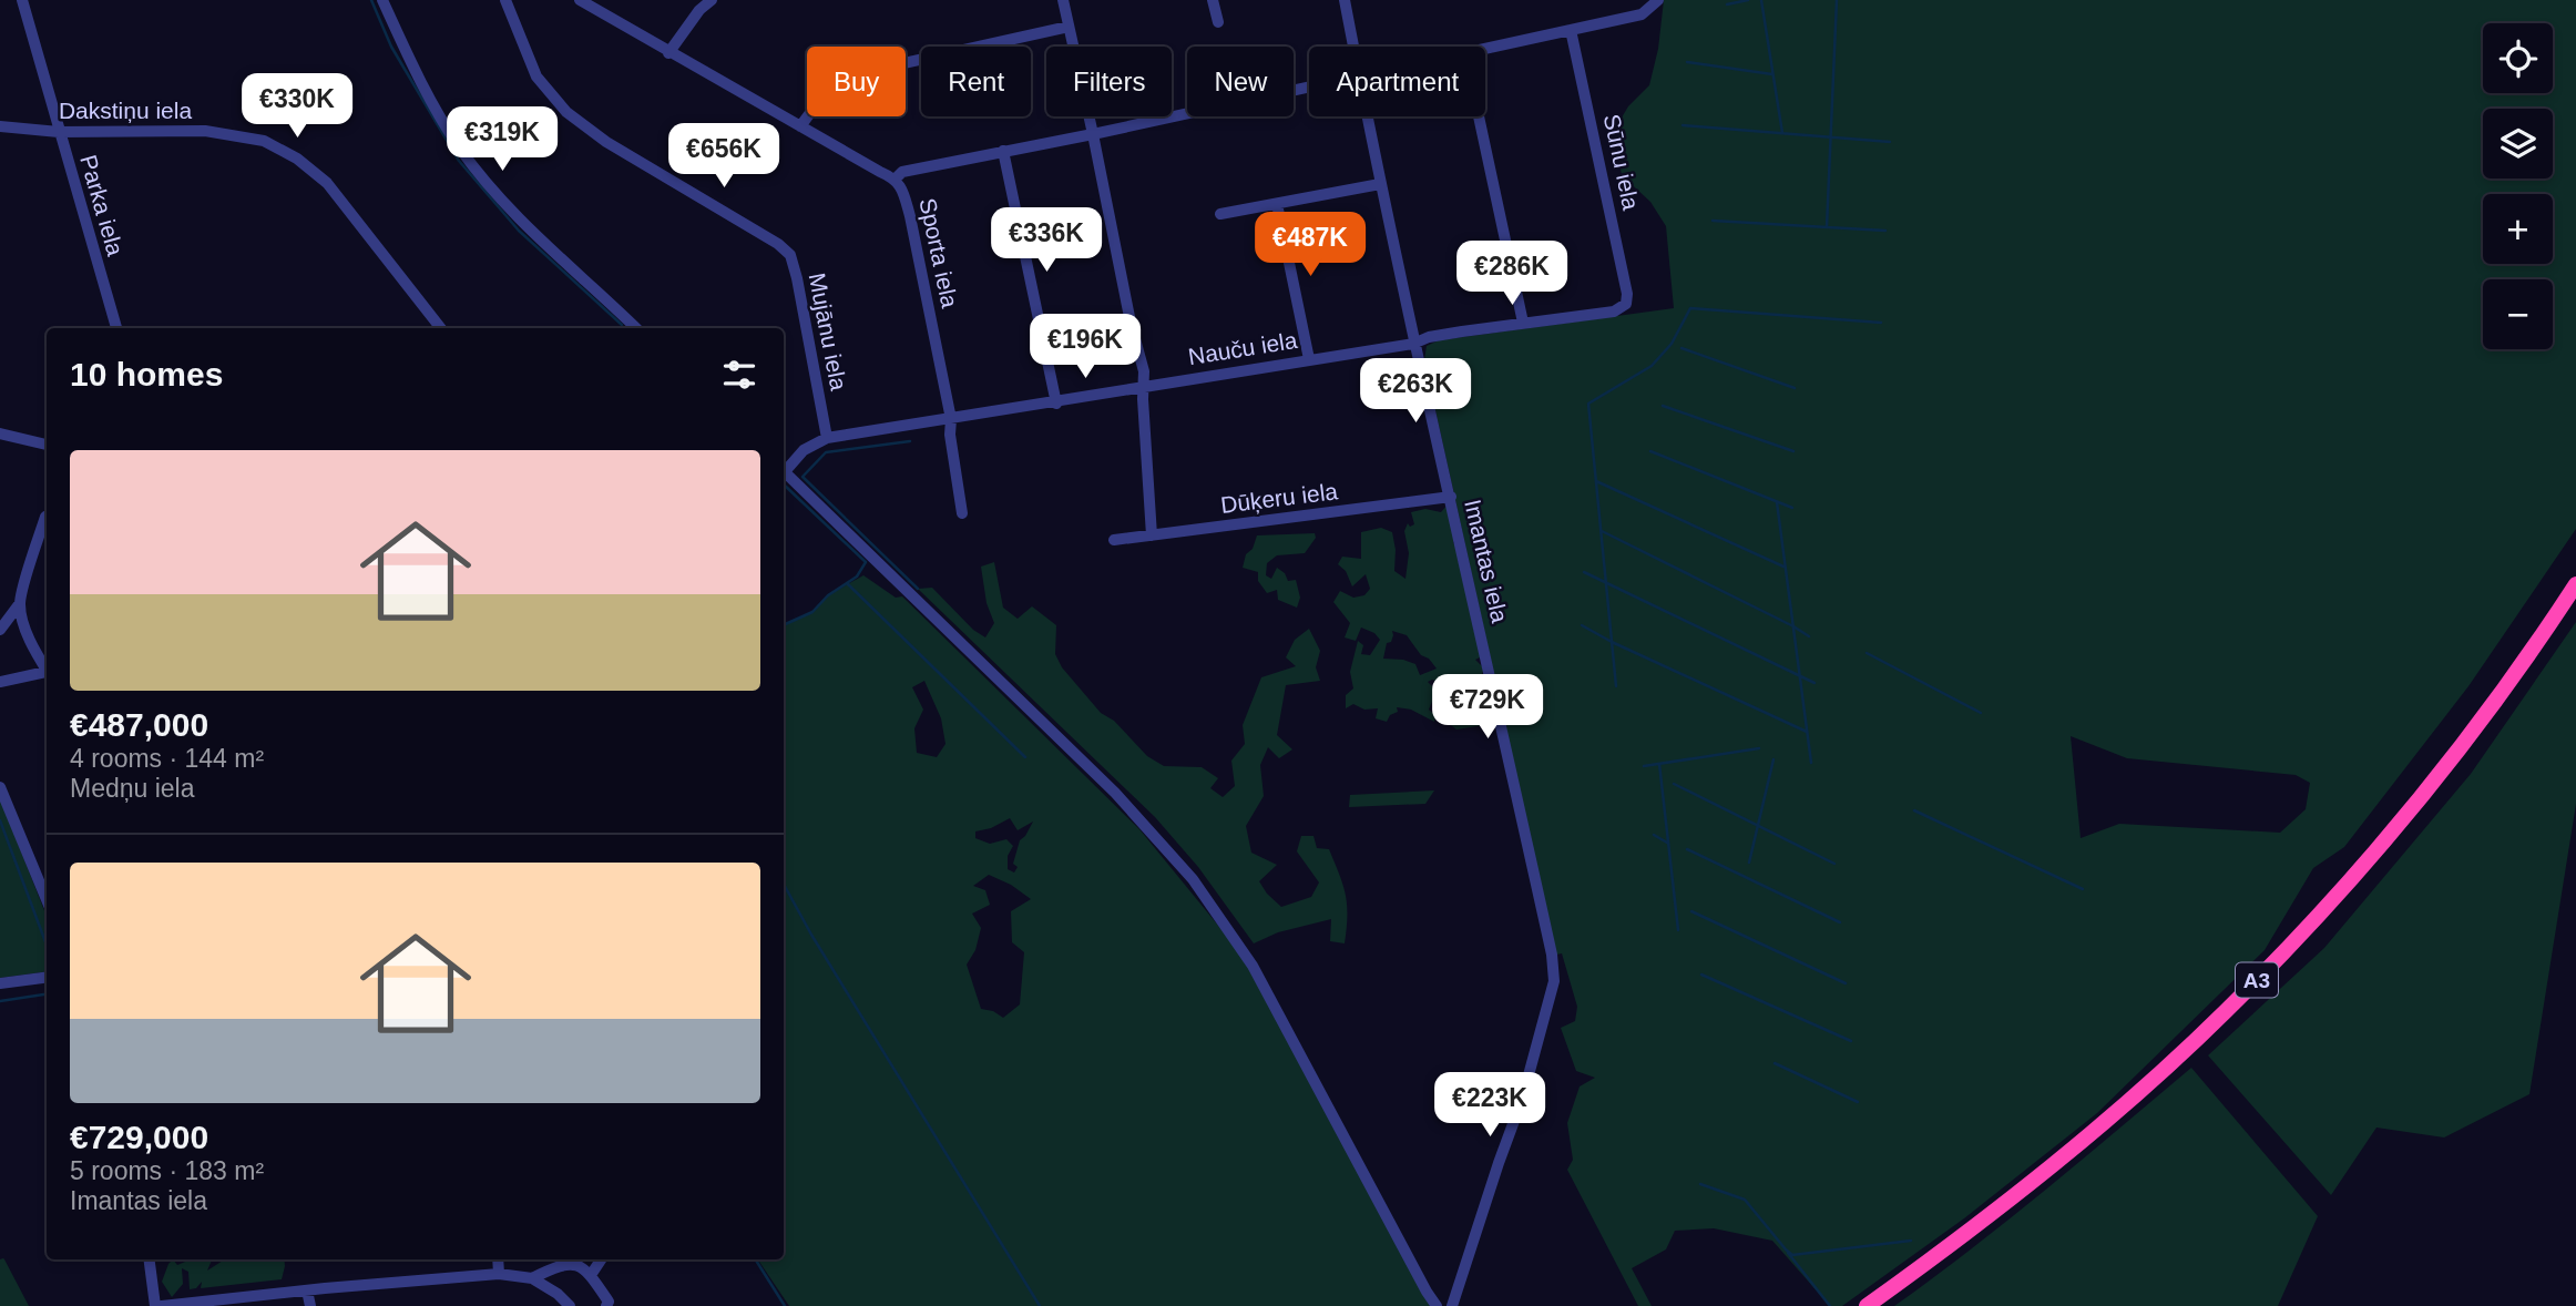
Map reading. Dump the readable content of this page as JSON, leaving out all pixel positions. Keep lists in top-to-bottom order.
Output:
{
  "streets": {
    "highway": ["A3"],
    "street": [
      "Dakstiņu iela",
      "Sūnu iela",
      "Parka iela",
      "Sporta iela",
      "Mujānu iela",
      "Nauču iela",
      "Dūķeru iela",
      "Imantas iela"
    ]
  },
  "crossings": [
    ["Dakstiņu iela", "Parka iela"],
    ["Sūnu iela", "Nauču iela"],
    ["Sporta iela", "Nauču iela"],
    ["Mujānu iela", "Nauču iela"],
    ["Nauču iela", "Imantas iela"],
    ["Dūķeru iela", "Imantas iela"]
  ],
  "page": {
    "map_buttons": ["+", "−"],
    "chip": [
      "Buy",
      "Rent",
      "Filters",
      "New",
      "Apartment"
    ],
    "price": [
      "€330K",
      "€319K",
      "€656K",
      "€336K",
      "€487K",
      "€286K",
      "€196K",
      "€263K",
      "€729K",
      "€223K"
    ],
    "heading": "10 homes",
    "list": [
      {
        "name": "€487,000",
        "note": "4 rooms · 144 m² · Medņu iela"
      },
      {
        "name": "€729,000",
        "note": "5 rooms · 183 m² · Imantas iela"
      }
    ]
  }
}
